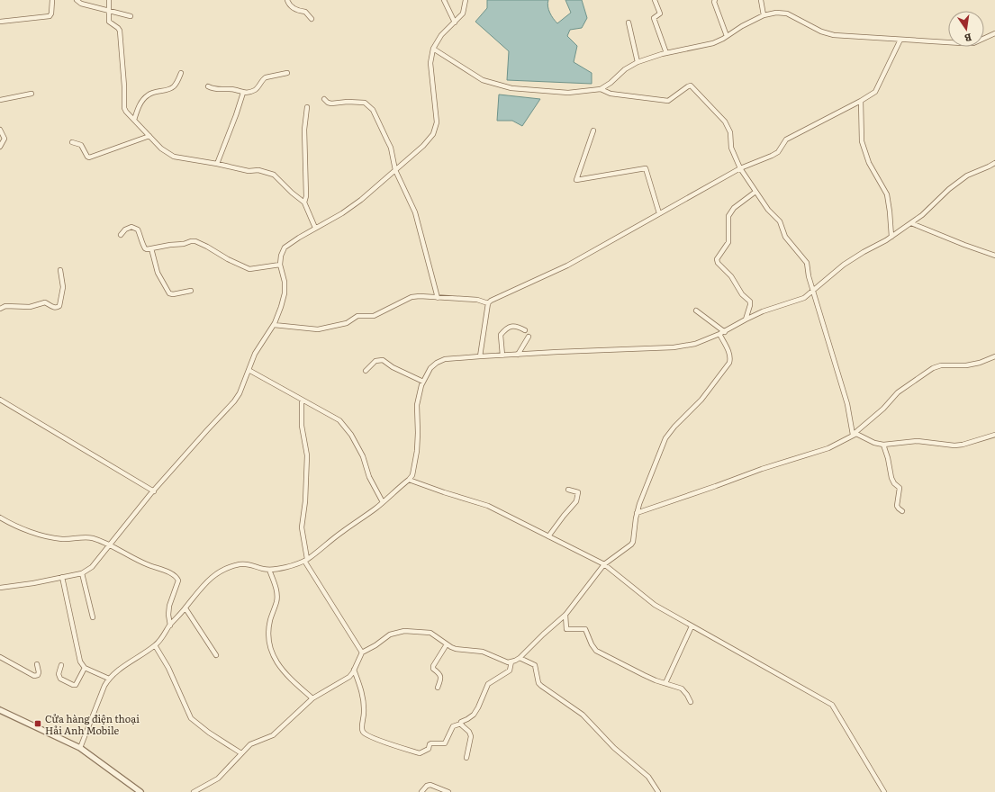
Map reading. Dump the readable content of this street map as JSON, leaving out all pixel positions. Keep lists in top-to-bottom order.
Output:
{
  "places": {
    "transit": ["Cửa hàng điện thoại Hải Anh Mobile"]
  },
  "north": "bottom"
}
